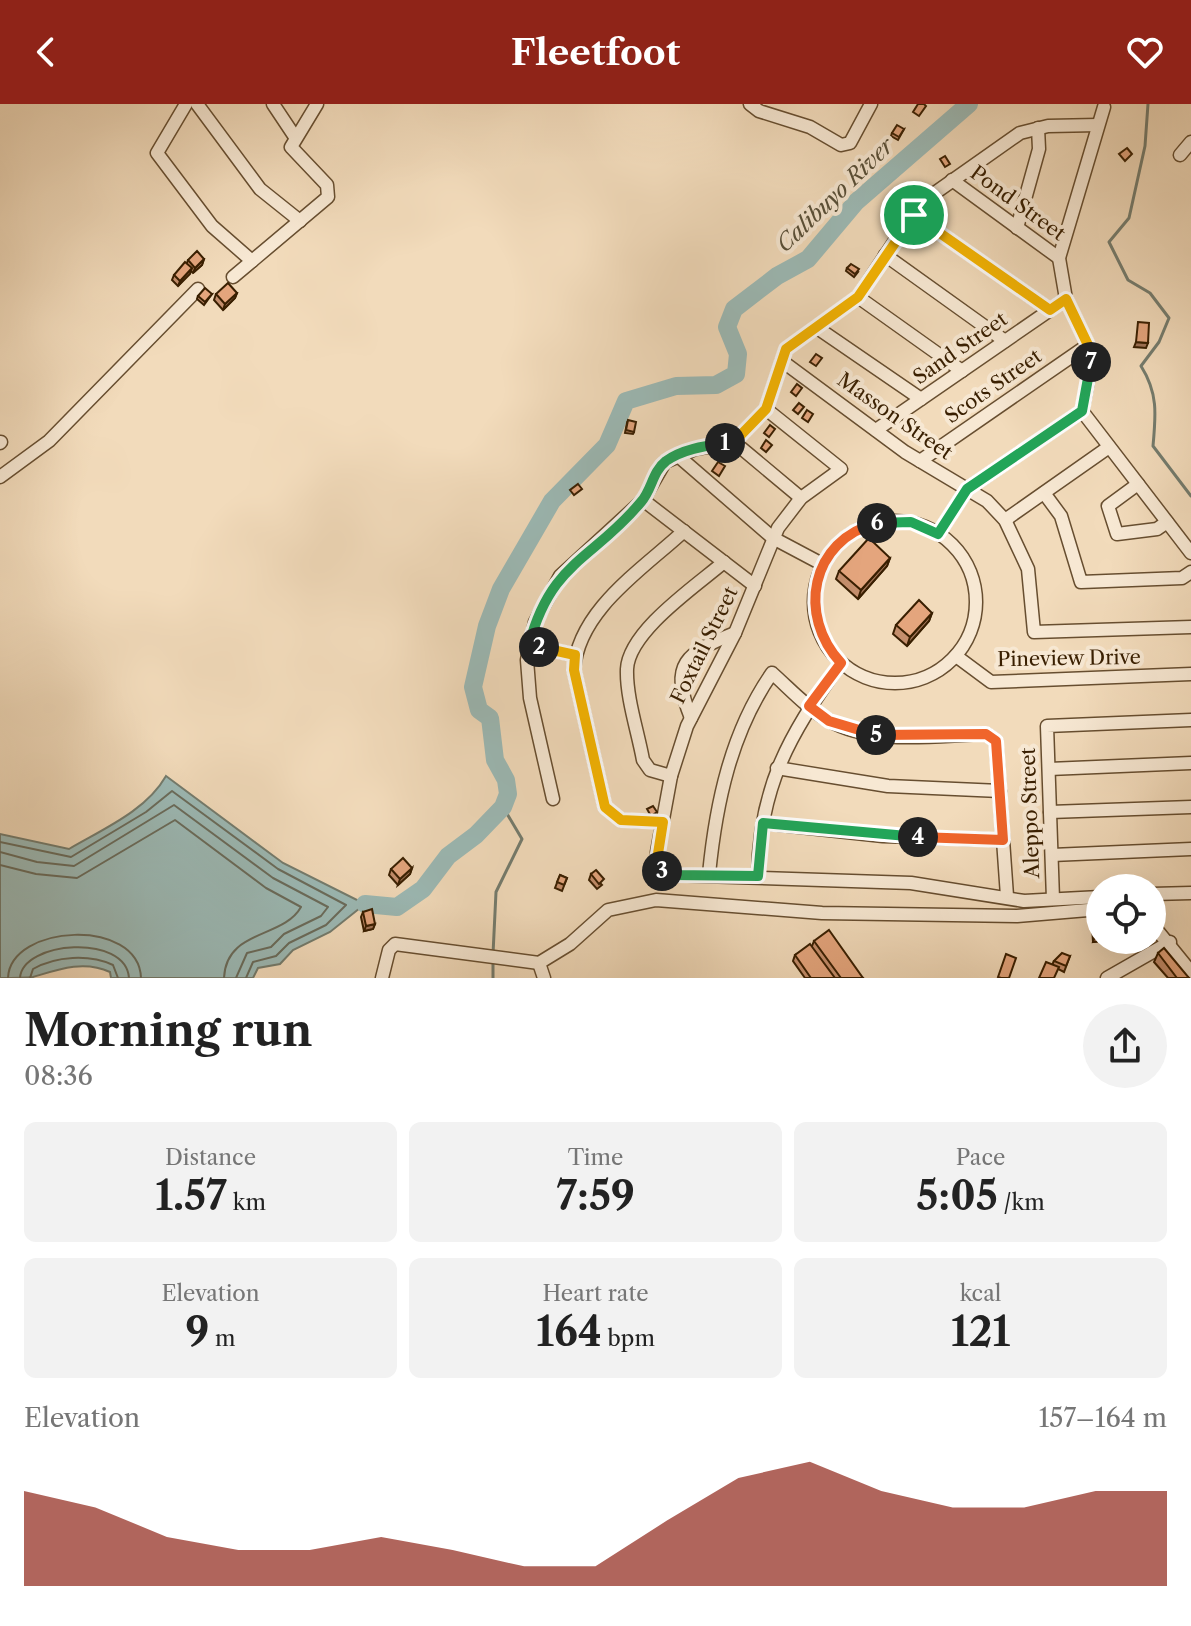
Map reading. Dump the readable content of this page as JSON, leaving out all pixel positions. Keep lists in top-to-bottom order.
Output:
{
  "streets": {
    "street": [
      "Pond Street",
      "Sand Street",
      "Scots Street",
      "Masson Street",
      "Foxtail Street",
      "Pineview Drive",
      "Aleppo Street"
    ]
  },
  "crossings": [
    ["Sand Street", "Masson Street"],
    ["Scots Street", "Masson Street"]
  ],
  "water": ["Calibuyo River"],
  "page": {
    "header": "Fleetfoot",
    "pins": [
      "7",
      "1",
      "6",
      "2",
      "5",
      "4",
      "3"
    ],
    "heading": ["Morning run", "08:36"],
    "stats": [
      ["Distance", "1.57 km"],
      ["Time", "7:59"],
      ["Pace", "5:05 /km"],
      ["Elevation", "9 m"],
      ["Heart rate", "164 bpm"],
      ["kcal", "121"]
    ],
    "chart": ["Elevation", "157–164 m"]
  }
}
